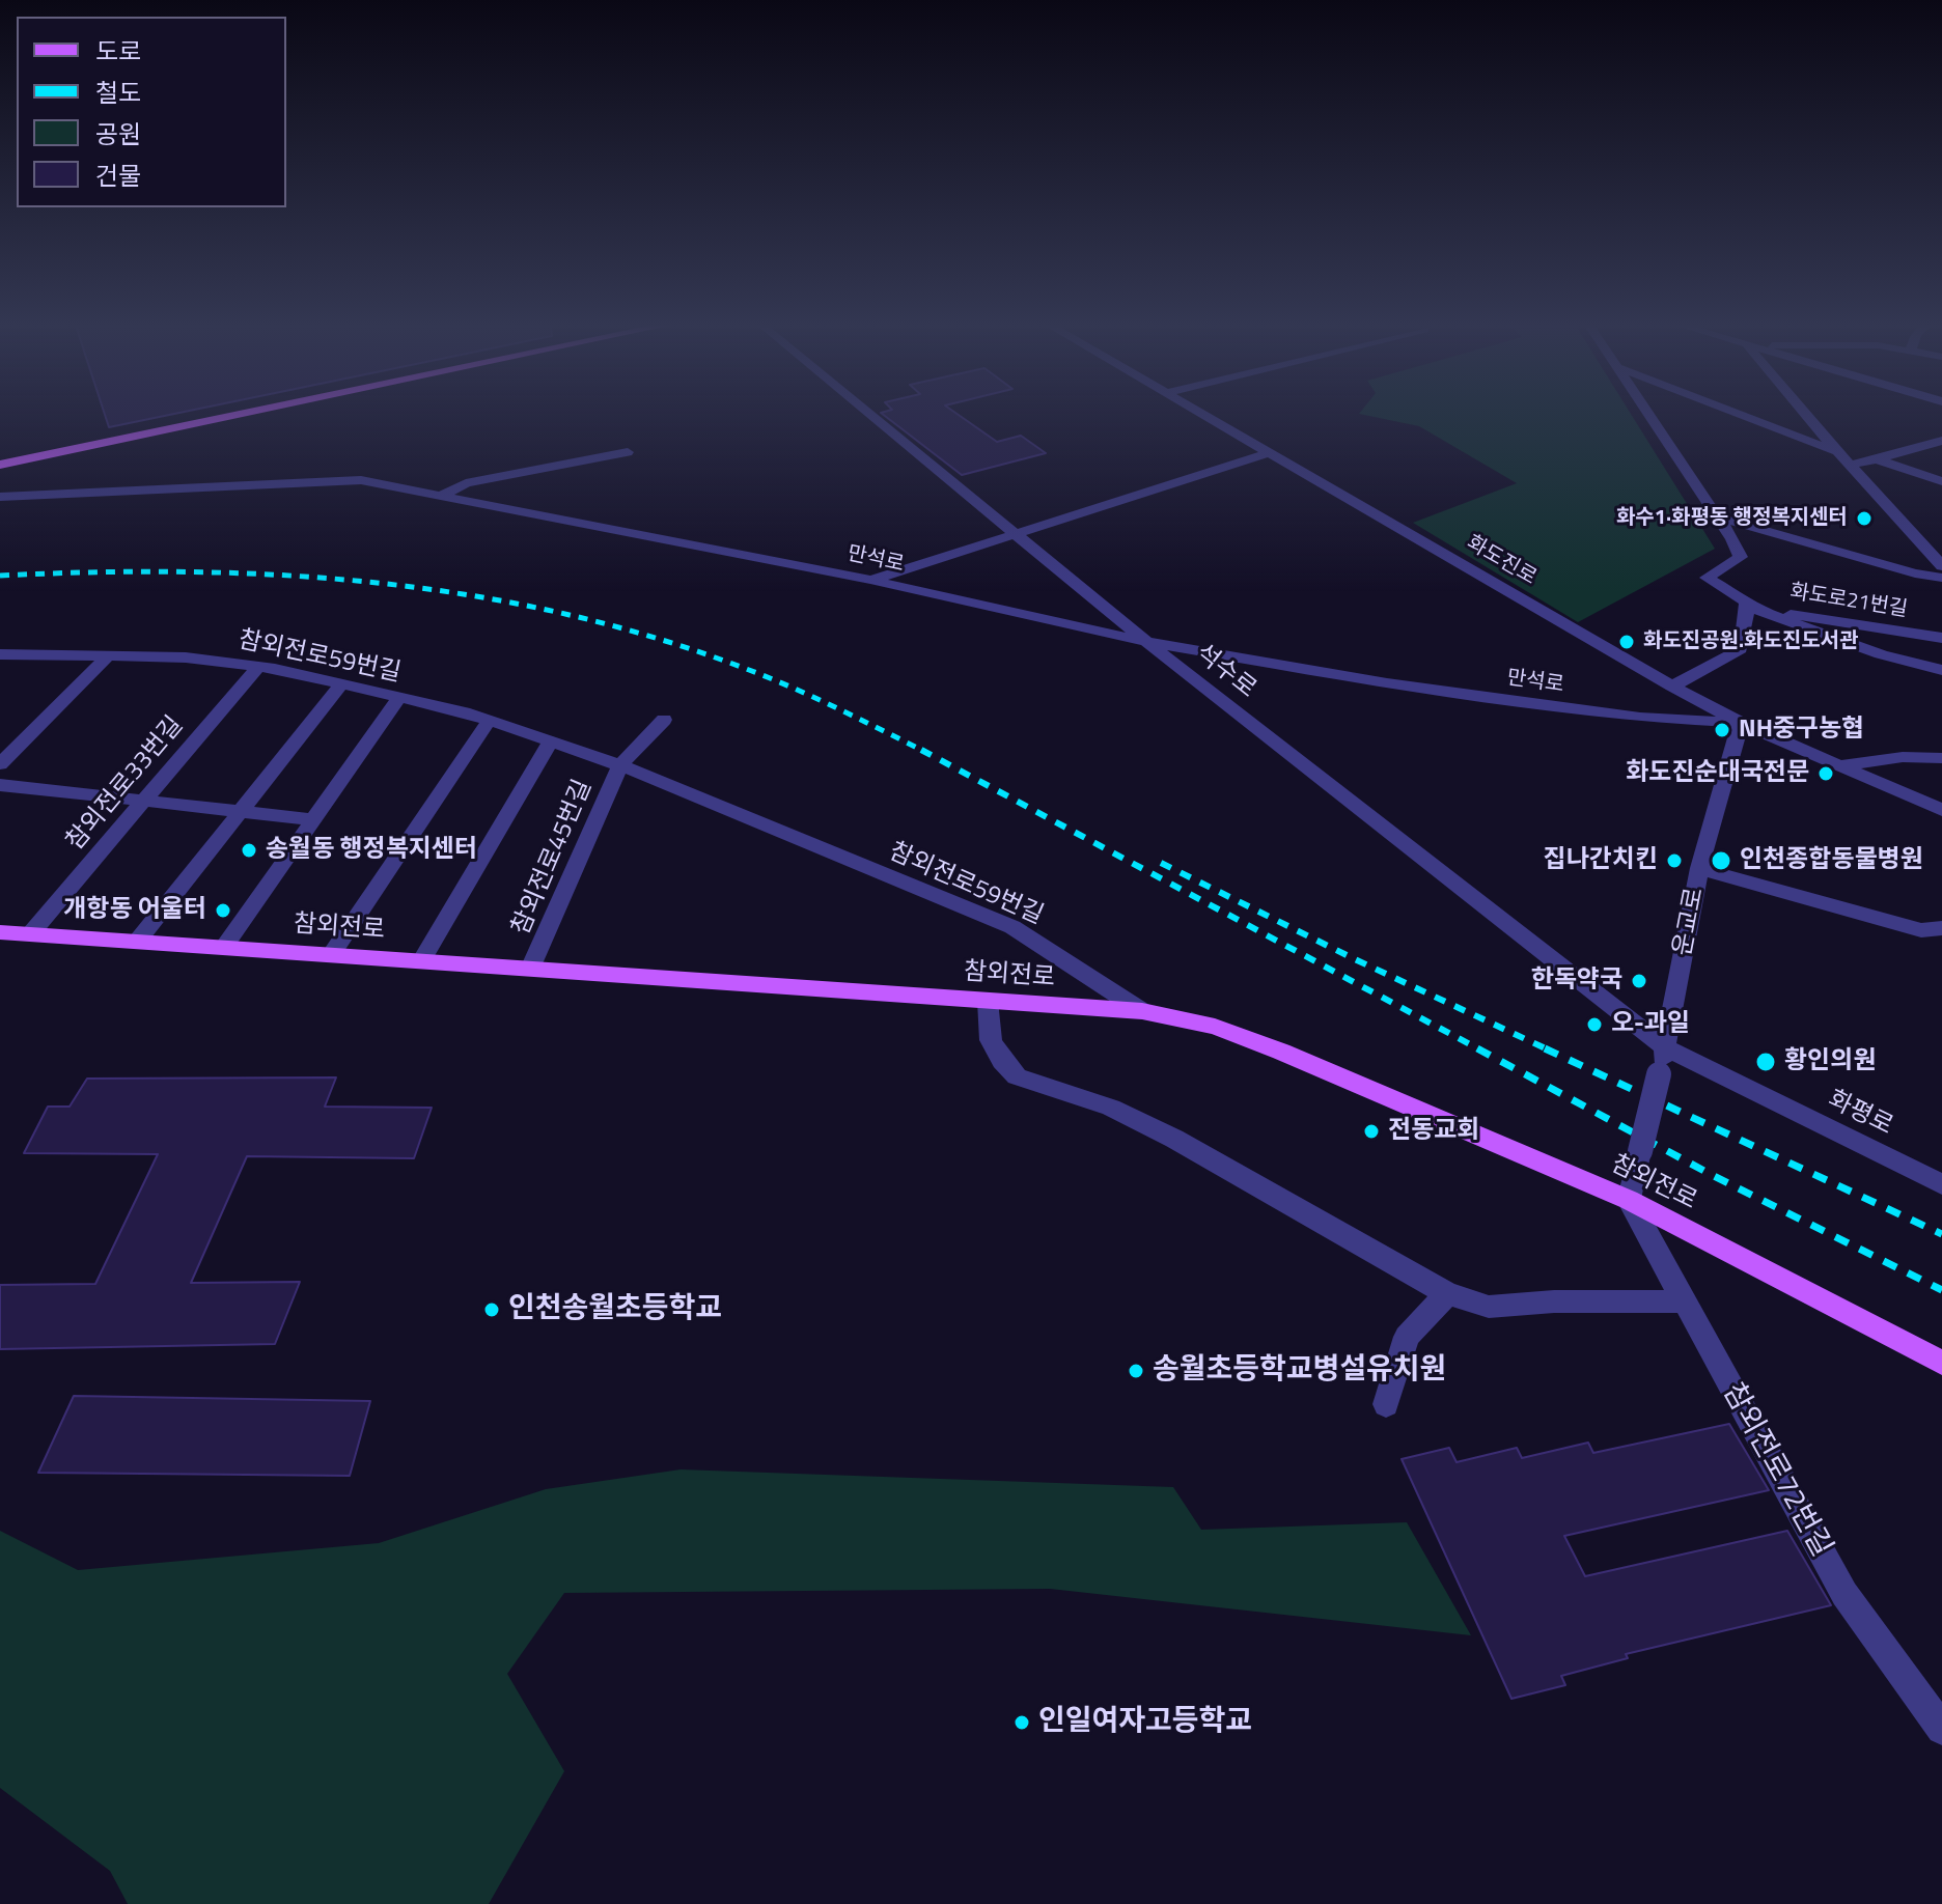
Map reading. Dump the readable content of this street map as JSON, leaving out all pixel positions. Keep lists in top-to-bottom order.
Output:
{
  "streets": {
    "main road": ["참외전로"],
    "street": [
      "만석로",
      "화도진로",
      "화도로21번길",
      "참외전로59번길",
      "석수로",
      "참외전로33번길",
      "참외전로45번길",
      "운교로",
      "화평로",
      "참외전로72번길"
    ]
  },
  "crossings": [
    ["만석로", "화도진로"],
    ["만석로", "석수로"],
    ["만석로", "운교로"],
    ["화도진로", "운교로"],
    ["참외전로59번길", "참외전로33번길"],
    ["참외전로59번길", "참외전로45번길"],
    ["참외전로59번길", "참외전로"],
    ["석수로", "운교로"],
    ["석수로", "화평로"],
    ["참외전로33번길", "참외전로"],
    ["참외전로45번길", "참외전로"],
    ["운교로", "참외전로"],
    ["운교로", "화평로"],
    ["운교로", "참외전로72번길"],
    ["참외전로", "참외전로72번길"]
  ],
  "places": [
    "화수1·화평동 행정복지센터",
    "화도진공원.화도진도서관",
    "NH중구농협",
    "화도진순대국전문",
    "송월동 행정복지센터",
    "집나간치킨",
    "인천종합동물병원",
    "개항동 어울터",
    "한독약국",
    "오-과일",
    "황인의원",
    "전동교회",
    "인천송월초등학교",
    "송월초등학교병설유치원",
    "인일여자고등학교"
  ],
  "legend": [
    "도로",
    "철도",
    "공원",
    "건물"
  ]
}
